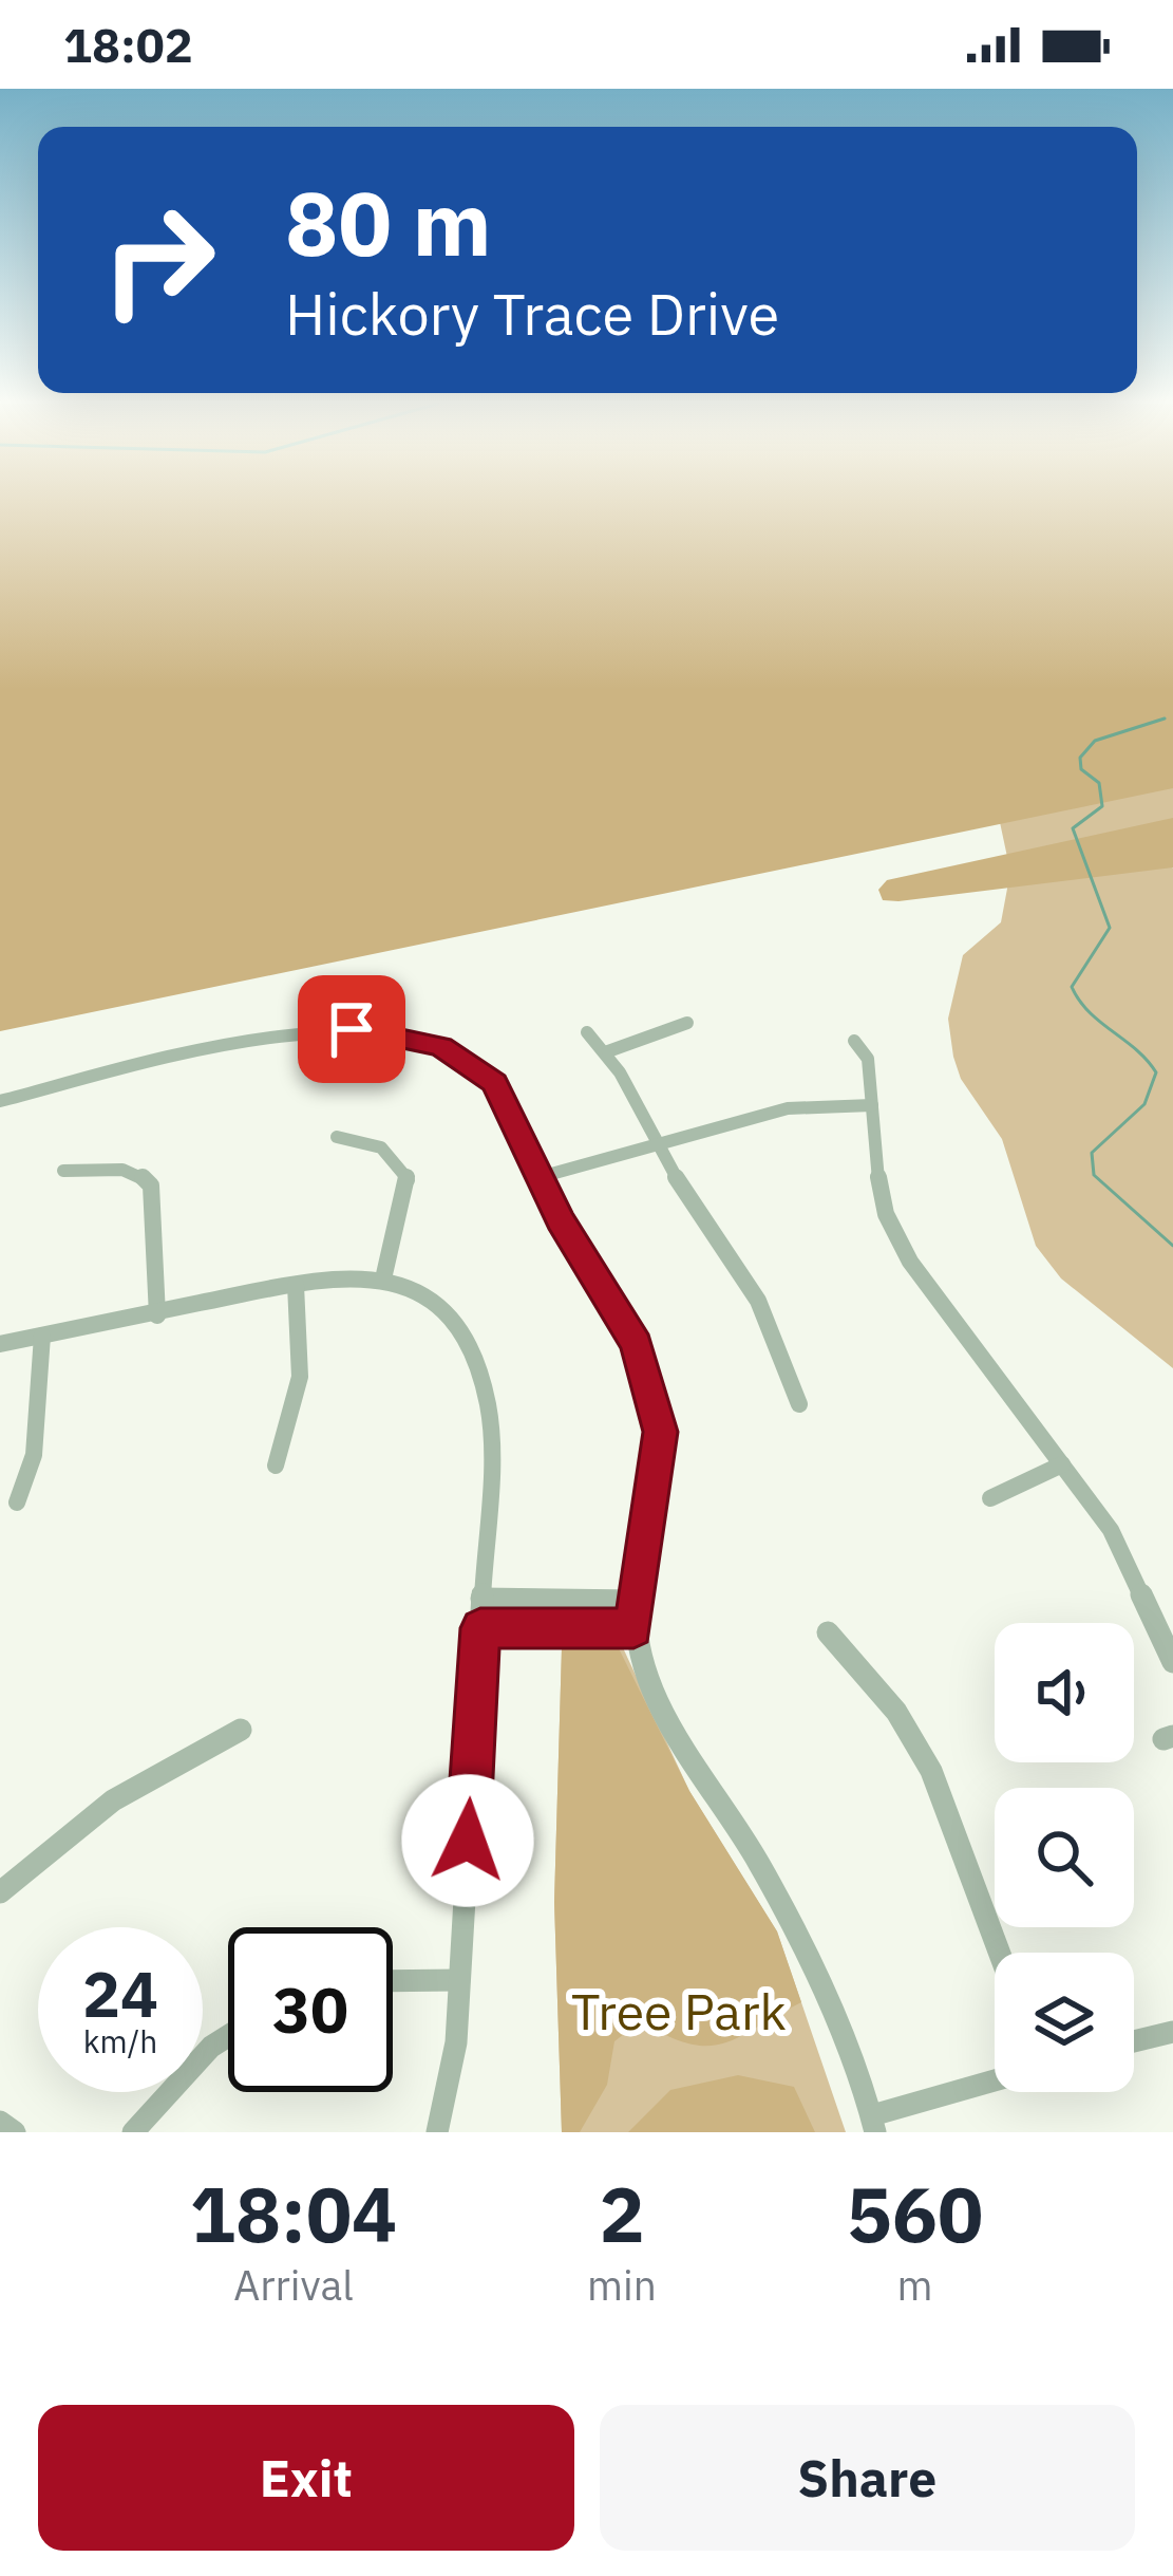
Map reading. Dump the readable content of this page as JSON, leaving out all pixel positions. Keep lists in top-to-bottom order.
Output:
{
  "parks": ["Tree Park"],
  "page": {
    "status": "18:02",
    "turn": ["80 m", "Hickory Trace Drive"],
    "speed": "24 km/h",
    "limit": "30",
    "eta": [
      "18:04",
      "Arrival",
      "2",
      "min",
      "560",
      "m"
    ],
    "buttons": ["Exit", "Share"]
  }
}
